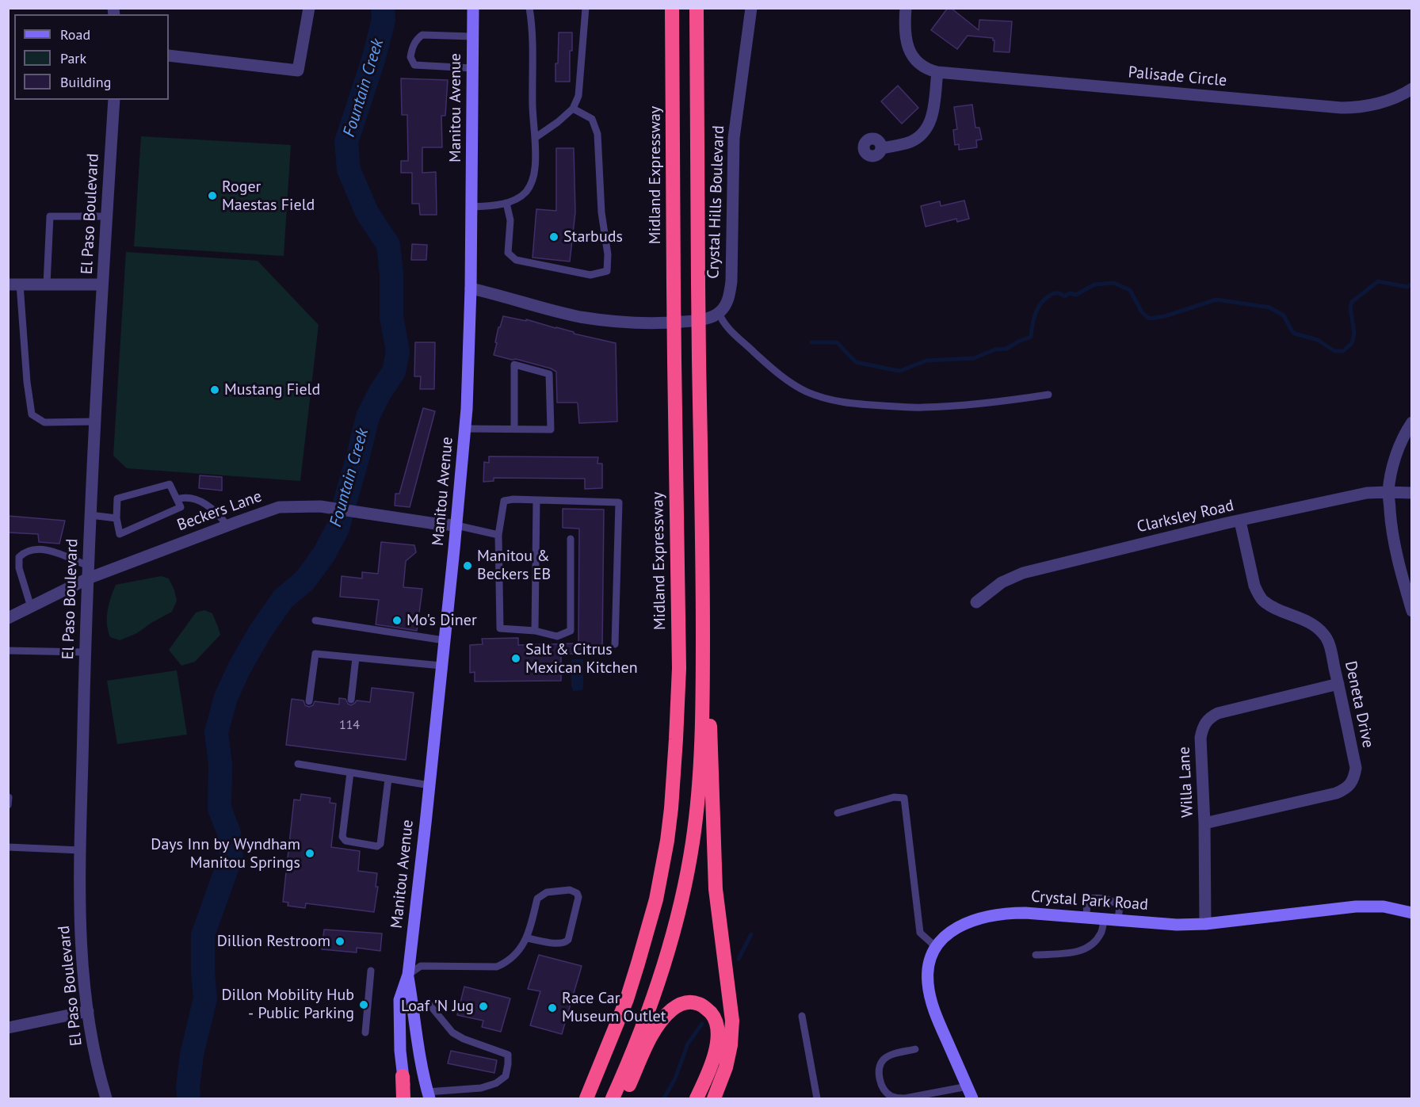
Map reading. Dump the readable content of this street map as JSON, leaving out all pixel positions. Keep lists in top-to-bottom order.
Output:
{
  "streets": {
    "highway": ["Midland Expressway"],
    "main road": ["Manitou Avenue", "Crystal Park Road"],
    "street": [
      "Palisade Circle",
      "Crystal Hills Boulevard",
      "El Paso Boulevard",
      "Beckers Lane",
      "Clarksley Road",
      "Deneta Drive",
      "Willa Lane"
    ]
  },
  "crossings": [
    ["Manitou Avenue", "Beckers Lane"],
    ["El Paso Boulevard", "Beckers Lane"],
    ["Clarksley Road", "Deneta Drive"],
    ["Deneta Drive", "Willa Lane"],
    ["Willa Lane", "Crystal Park Road"]
  ],
  "water": ["Fountain Creek"],
  "places": [
    "Roger Maestas Field",
    "Starbuds",
    "Mustang Field",
    "Manitou & Beckers EB",
    "Mo's Diner",
    "Salt & Citrus Mexican Kitchen",
    "Days Inn by Wyndham Manitou Springs",
    "Dillion Restroom",
    "Dillon Mobility Hub - Public Parking",
    "Loaf 'N Jug",
    "Race Car Museum Outlet"
  ],
  "house_numbers": ["114"],
  "legend": ["Road", "Park", "Building"]
}
